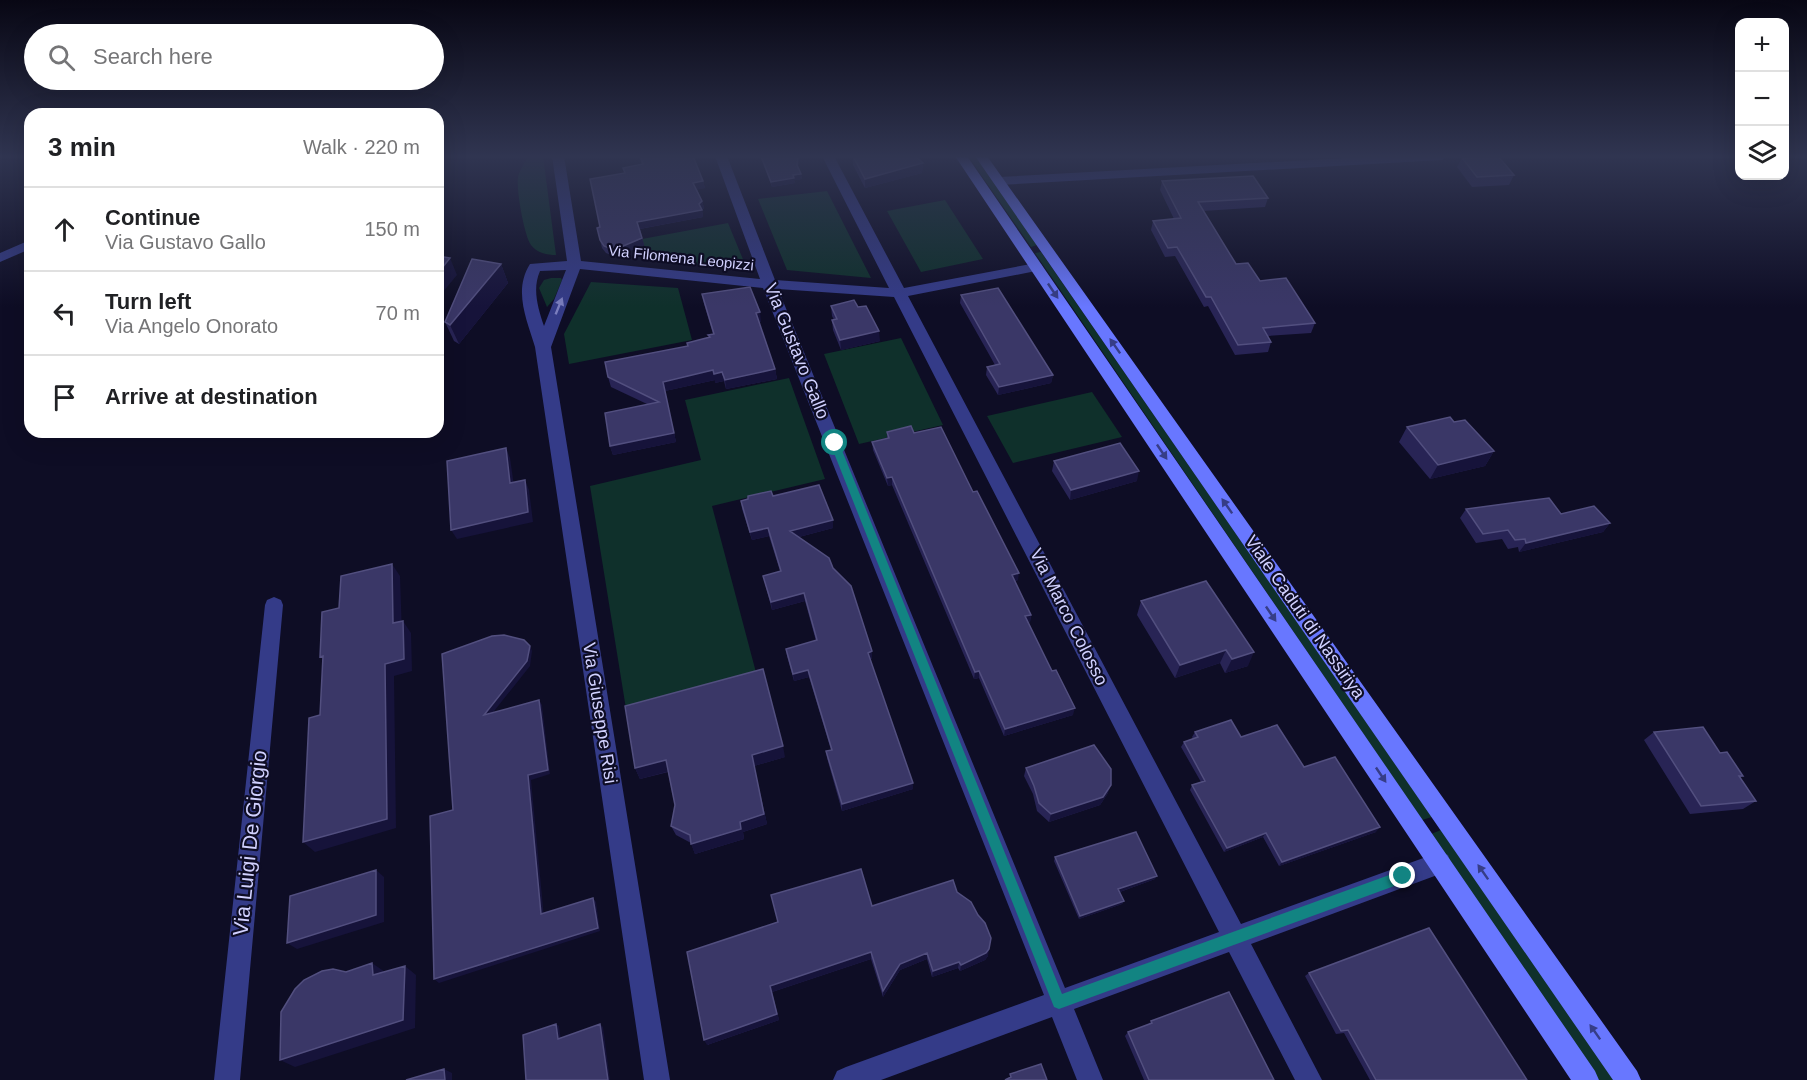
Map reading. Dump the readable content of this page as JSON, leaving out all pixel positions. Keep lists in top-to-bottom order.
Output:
{
  "streets": {
    "main road": ["Viale Caduti di Nassiriya"],
    "street": [
      "Via Filomena Leopizzi",
      "Via Gustavo Gallo",
      "Via Marco Colosso",
      "Via Giuseppe Risi",
      "Via Luigi De Giorgio"
    ]
  },
  "crossings": [
    ["Via Filomena Leopizzi", "Via Gustavo Gallo"],
    ["Via Filomena Leopizzi", "Via Marco Colosso"],
    ["Via Filomena Leopizzi", "Viale Caduti di Nassiriya"],
    ["Via Filomena Leopizzi", "Via Giuseppe Risi"]
  ],
  "page": {
    "map_buttons": ["+", "−"],
    "search": "Search here",
    "heading": ["3 min", "Walk · 220 m"],
    "list": [
      ["Continue", "Via Gustavo Gallo", "150 m"],
      ["Turn left", "Via Angelo Onorato", "70 m"],
      "Arrive at destination"
    ]
  }
}
